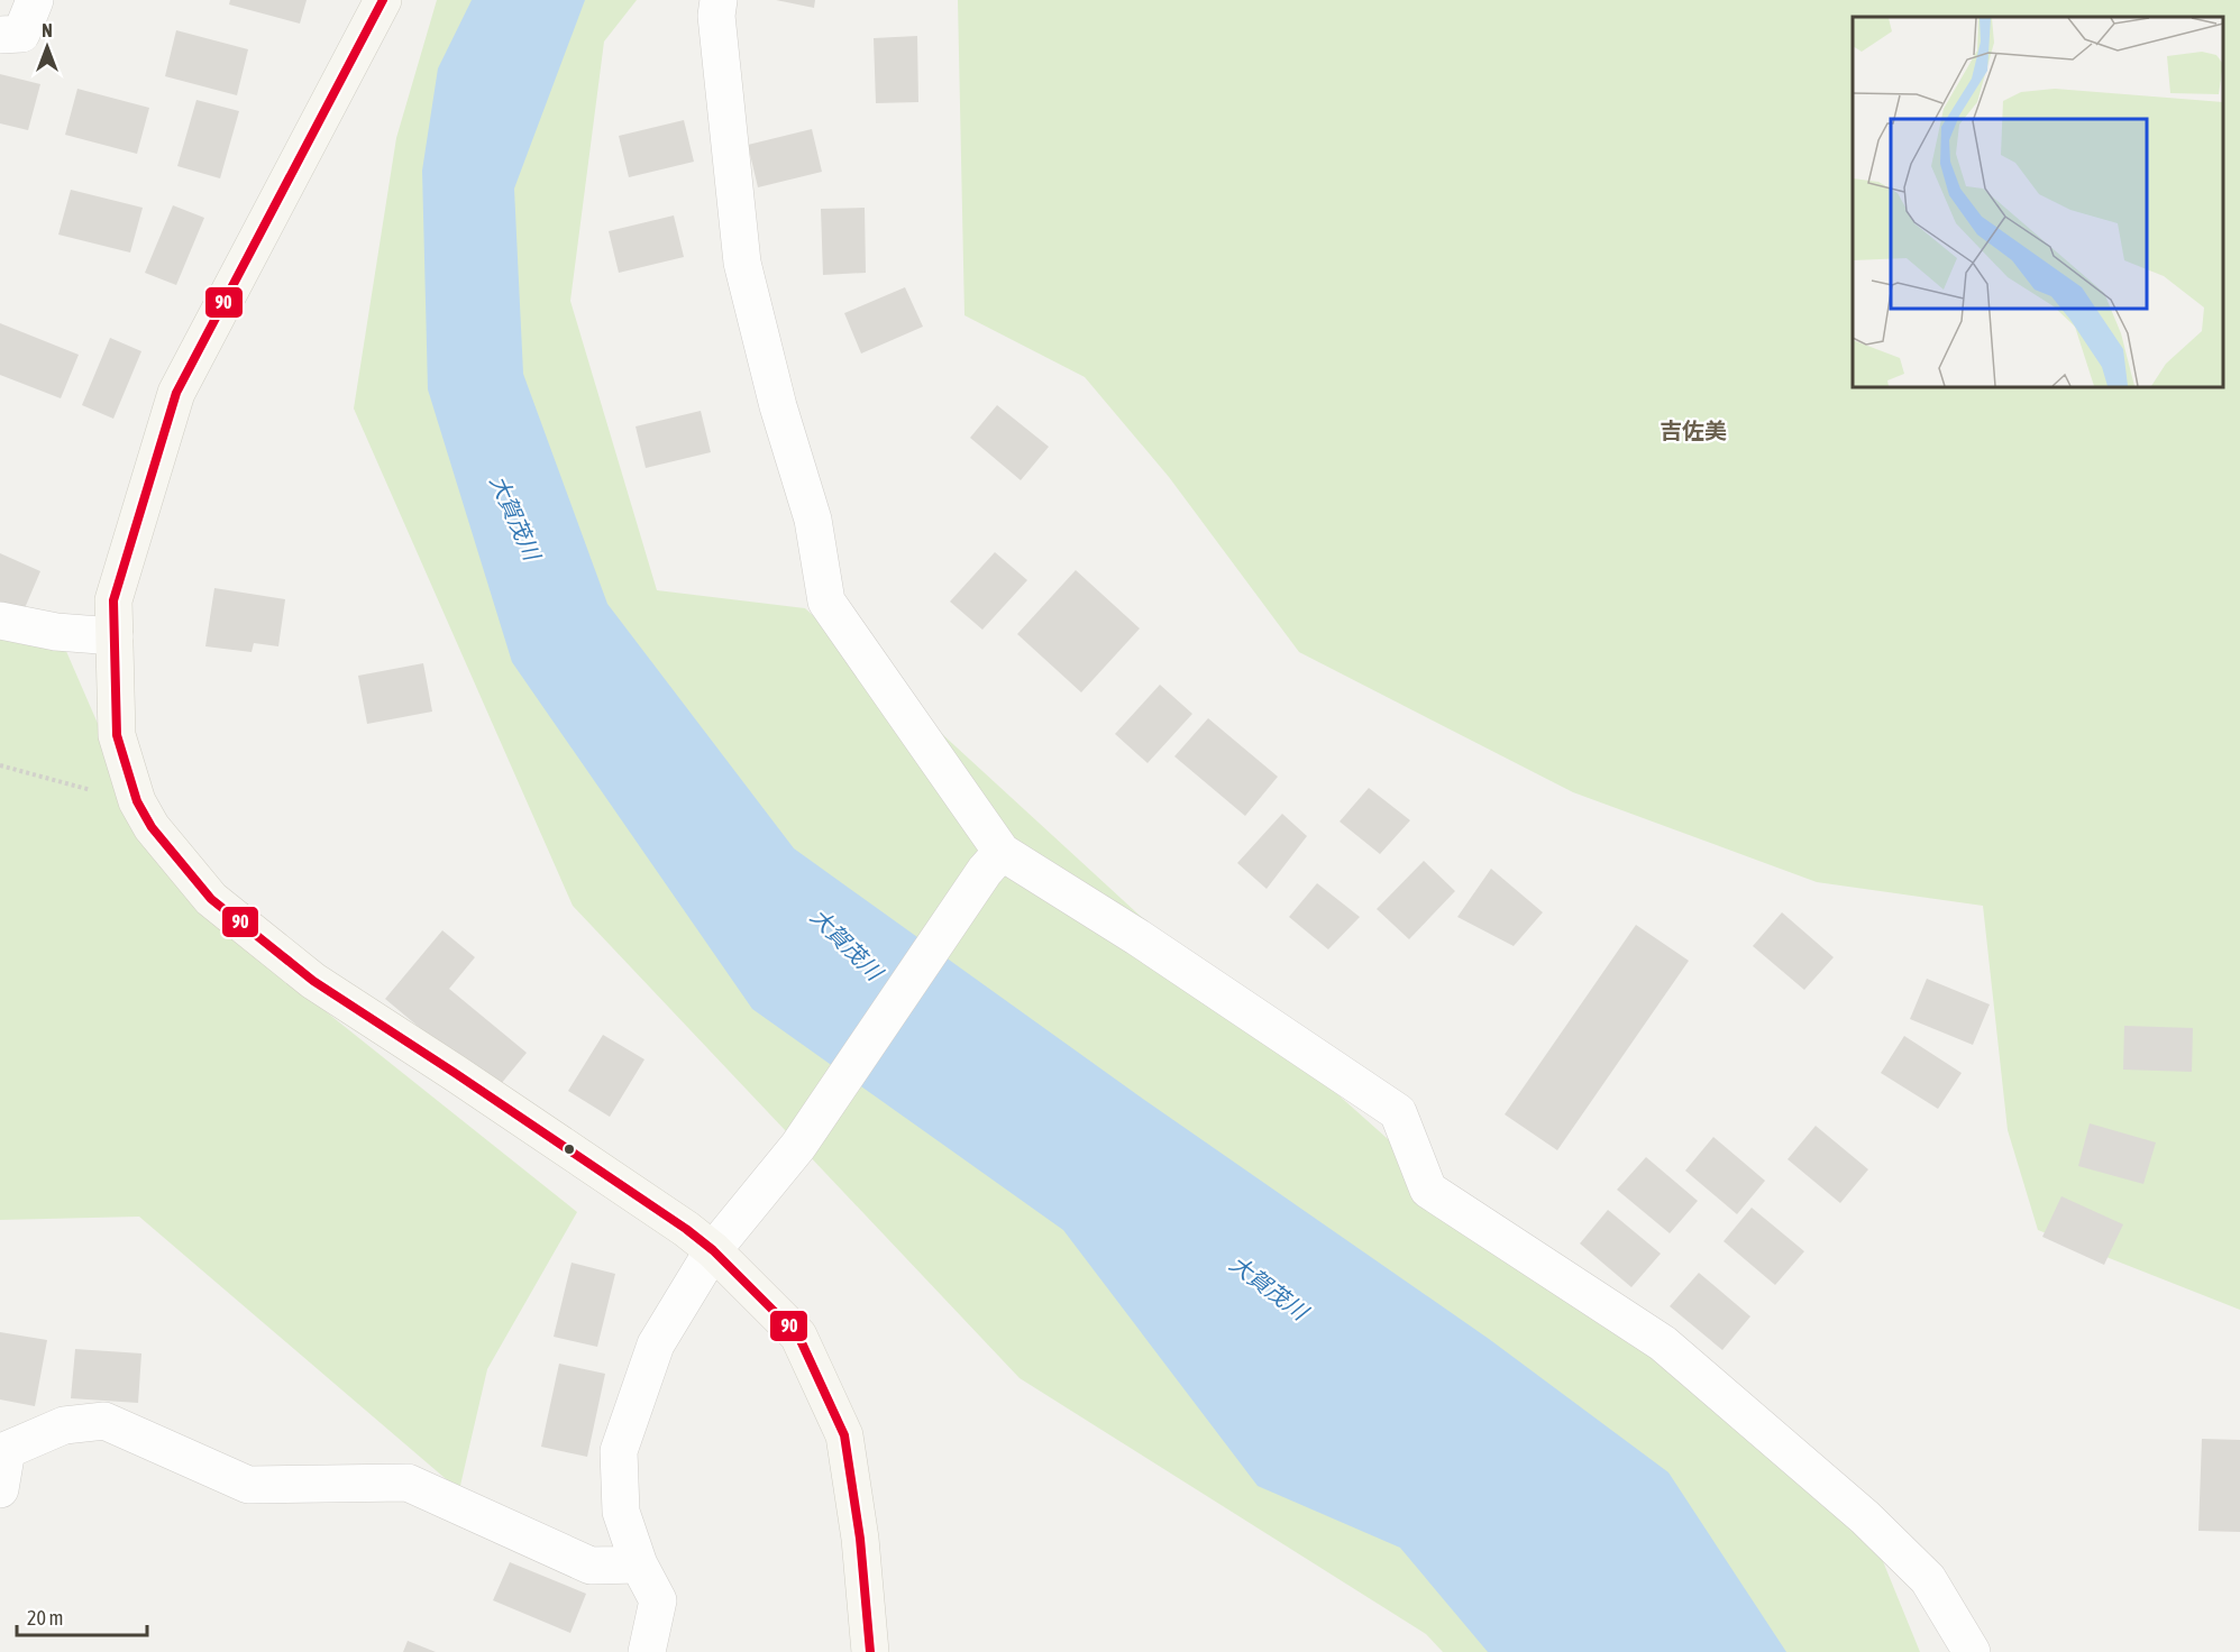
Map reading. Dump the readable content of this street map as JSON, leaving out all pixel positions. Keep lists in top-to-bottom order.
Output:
{
  "districts": ["吉佐美"],
  "water": ["大賀茂川"],
  "lines": ["transit line 90"],
  "scale_bar": "20 m",
  "north": "top"
}
